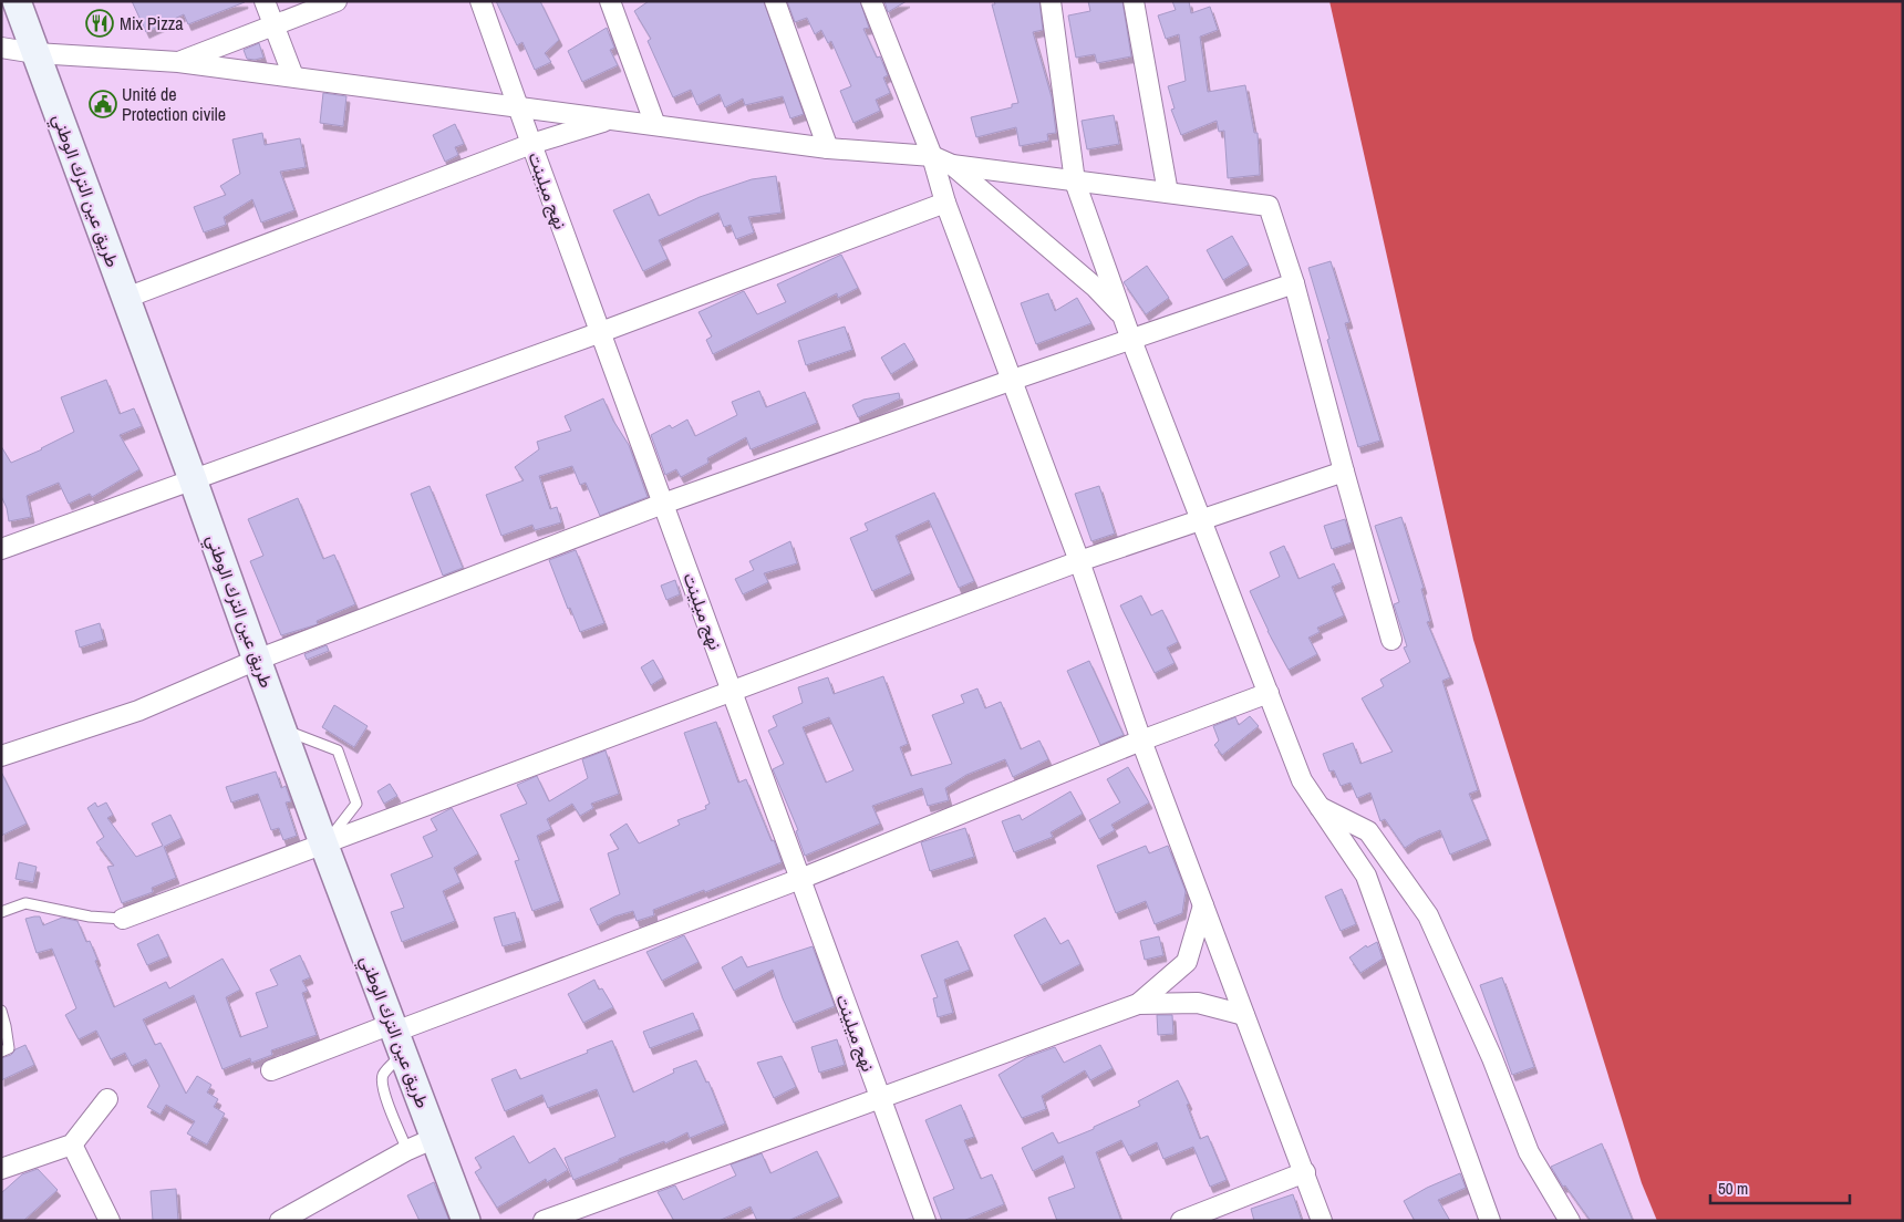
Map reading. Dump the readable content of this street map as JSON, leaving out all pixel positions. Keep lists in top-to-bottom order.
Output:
{
  "streets": {
    "main road": ["طريق عين الترك الوطني"],
    "street": ["نهج ميلينت"]
  },
  "places": {
    "restaurant": ["Mix Pizza"],
    "public building": ["Unité de Protection civile"]
  },
  "scale_bar": "50 m"
}
